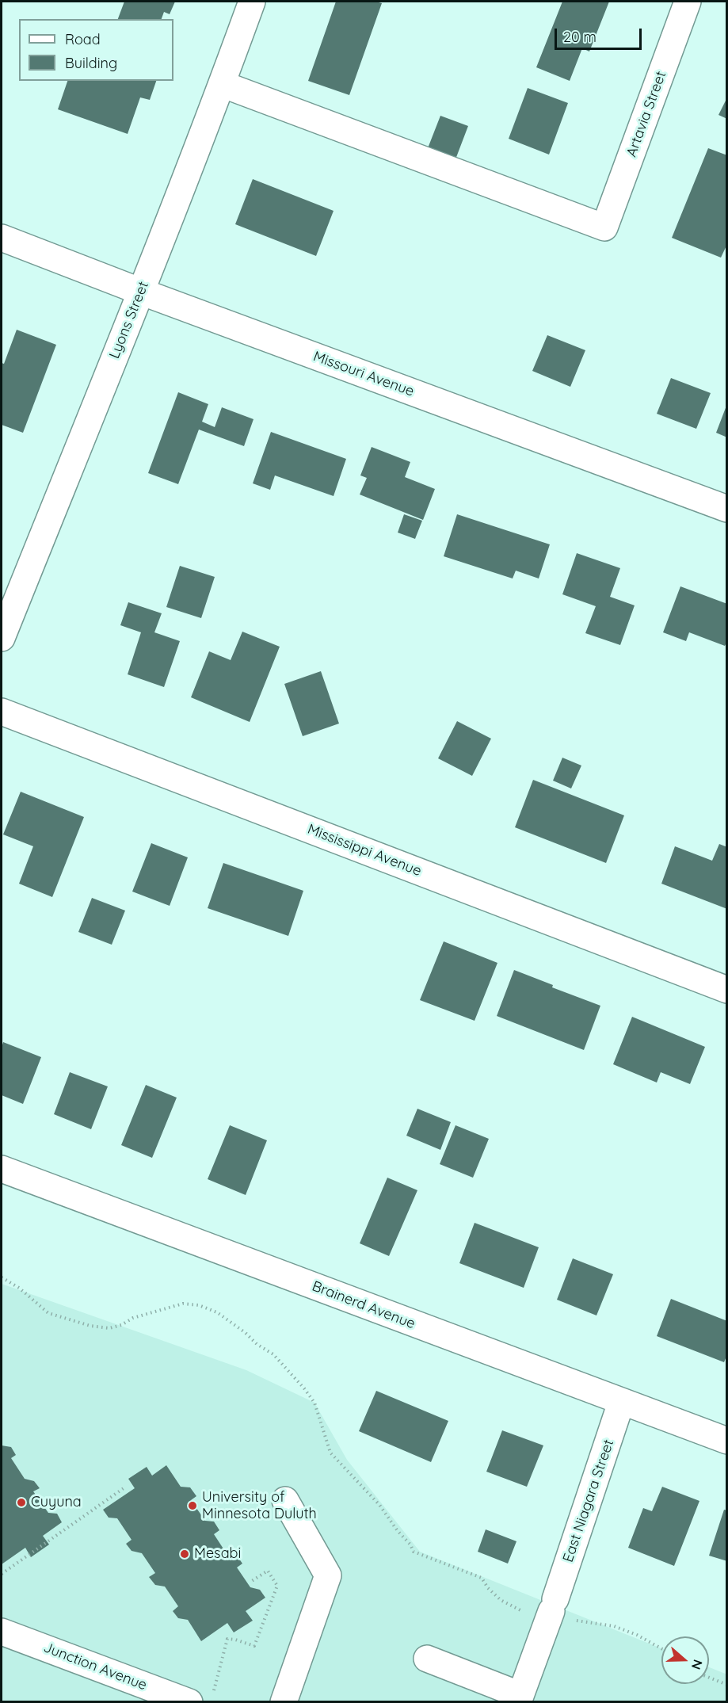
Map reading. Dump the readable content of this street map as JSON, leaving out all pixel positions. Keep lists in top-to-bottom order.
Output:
{
  "streets": {
    "street": [
      "Artavia Street",
      "Lyons Street",
      "Missouri Avenue",
      "Mississippi Avenue",
      "Brainerd Avenue",
      "East Niagara Street",
      "Junction Avenue"
    ]
  },
  "crossings": [
    ["Artavia Street", "Lyons Street"],
    ["Lyons Street", "Missouri Avenue"],
    ["Brainerd Avenue", "East Niagara Street"]
  ],
  "places": ["Cuyuna", "University of Minnesota Duluth", "Mesabi"],
  "legend": ["Road", "Building"],
  "scale_bar": "20 m",
  "north": "right"
}
